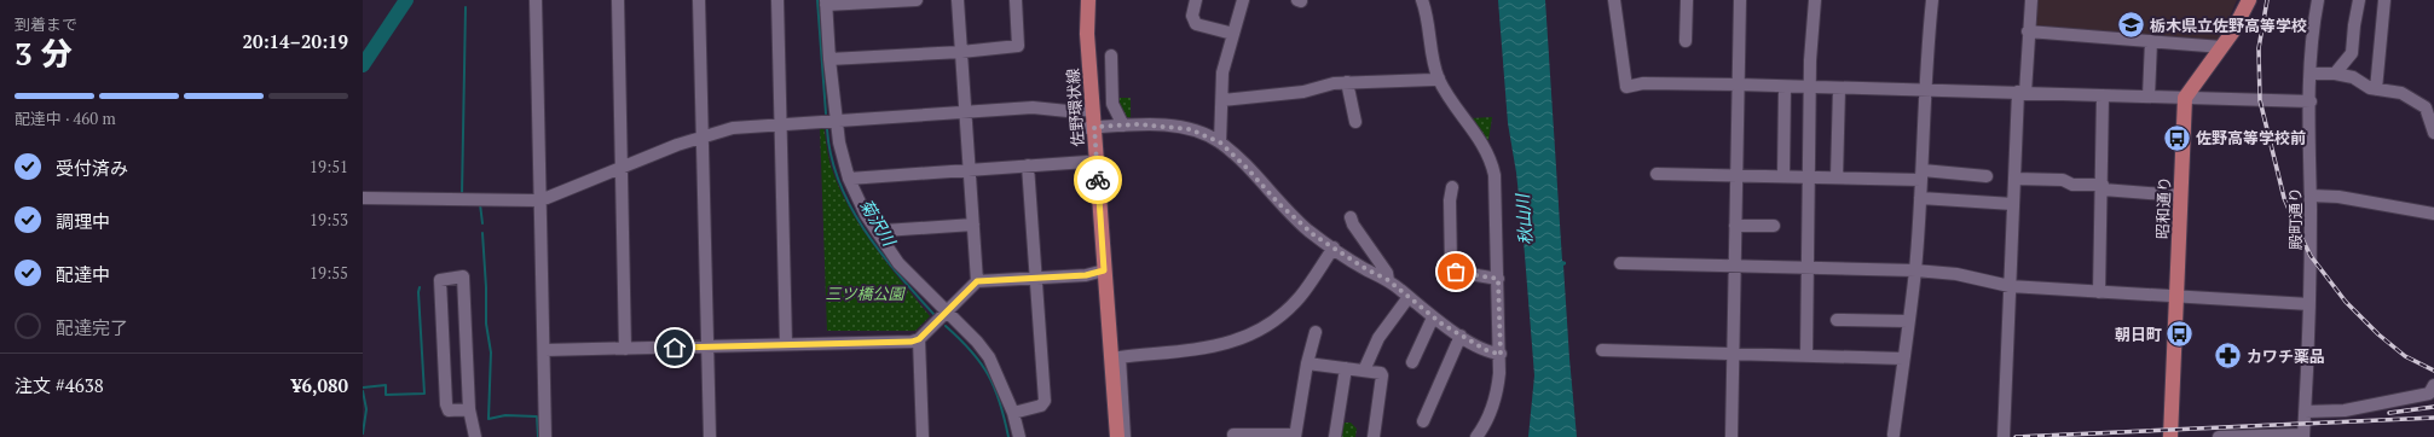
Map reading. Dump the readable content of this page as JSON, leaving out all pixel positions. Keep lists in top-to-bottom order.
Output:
{
  "streets": {
    "main road": ["佐野環状線", "昭和通り"],
    "street": ["殿町通り"]
  },
  "water": ["秋山川", "菊沢川"],
  "parks": ["三ツ橋公園"],
  "places": {
    "school or university": ["栃木県立佐野高等学校"],
    "bus stop": ["佐野高等学校前", "朝日町"],
    "pharmacy": ["カワチ薬品"]
  },
  "page": {
    "heading": ["3 分", "到着まで", "20:14–20:19"],
    "panel": ["注文 #4638", "¥6,080"],
    "bar": "配達中 · 460 m",
    "list": [
      ["受付済み", "19:51"],
      ["調理中", "19:53"],
      ["配達中", "19:55"],
      "配達完了"
    ]
  }
}
